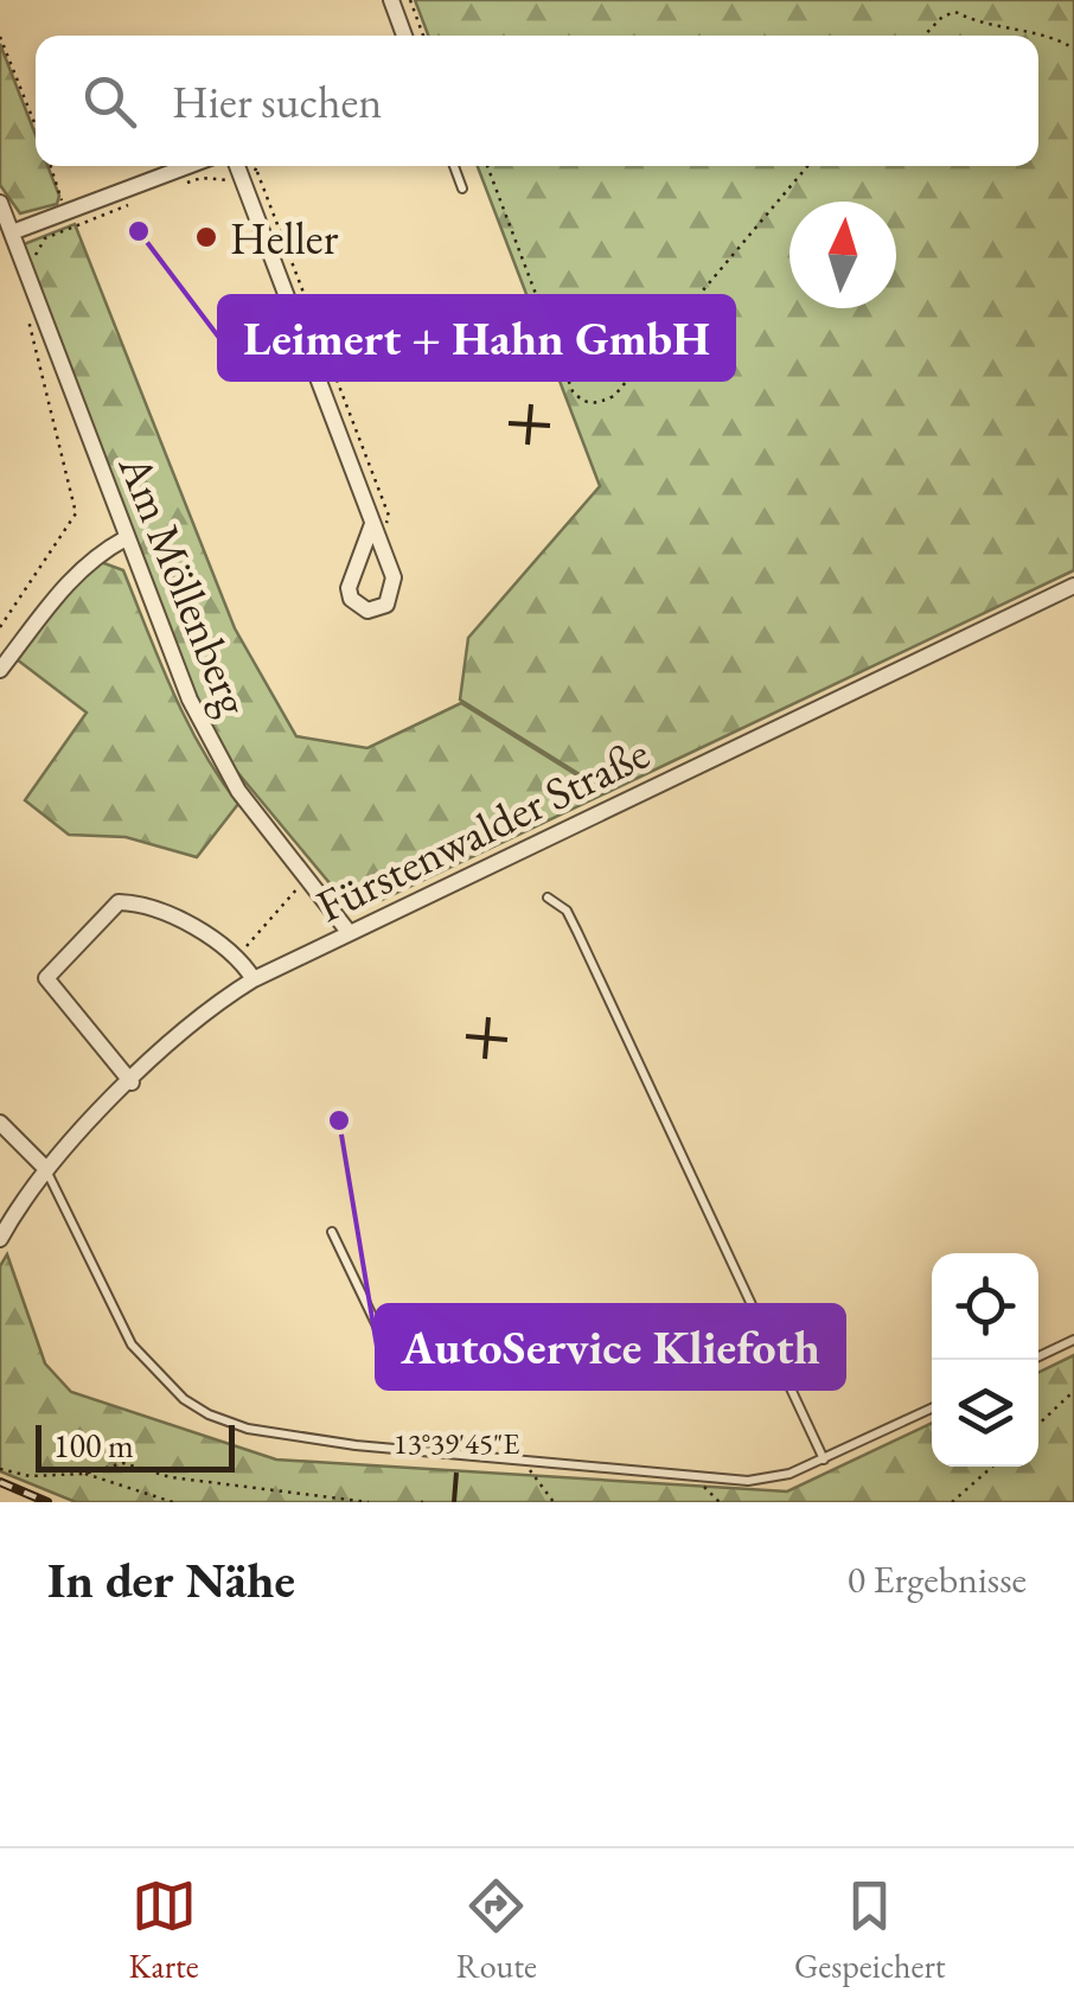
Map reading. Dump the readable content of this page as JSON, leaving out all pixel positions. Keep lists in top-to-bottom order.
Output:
{
  "streets": {
    "street": ["Am Möllenberg", "Fürstenwalder Straße"]
  },
  "crossings": [
    ["Am Möllenberg", "Fürstenwalder Straße"]
  ],
  "places": ["Leimert + Hahn GmbH", "Heller", "AutoService Kliefoth"],
  "scale_bar": "100 m",
  "north": "top",
  "page": {
    "search": "Hier suchen",
    "scale": "100 m",
    "heading": ["In der Nähe", "0 Ergebnisse"],
    "nav": ["Karte", "Route", "Gespeichert"]
  },
  "coordinates": ["13°39'45\"E"]
}
